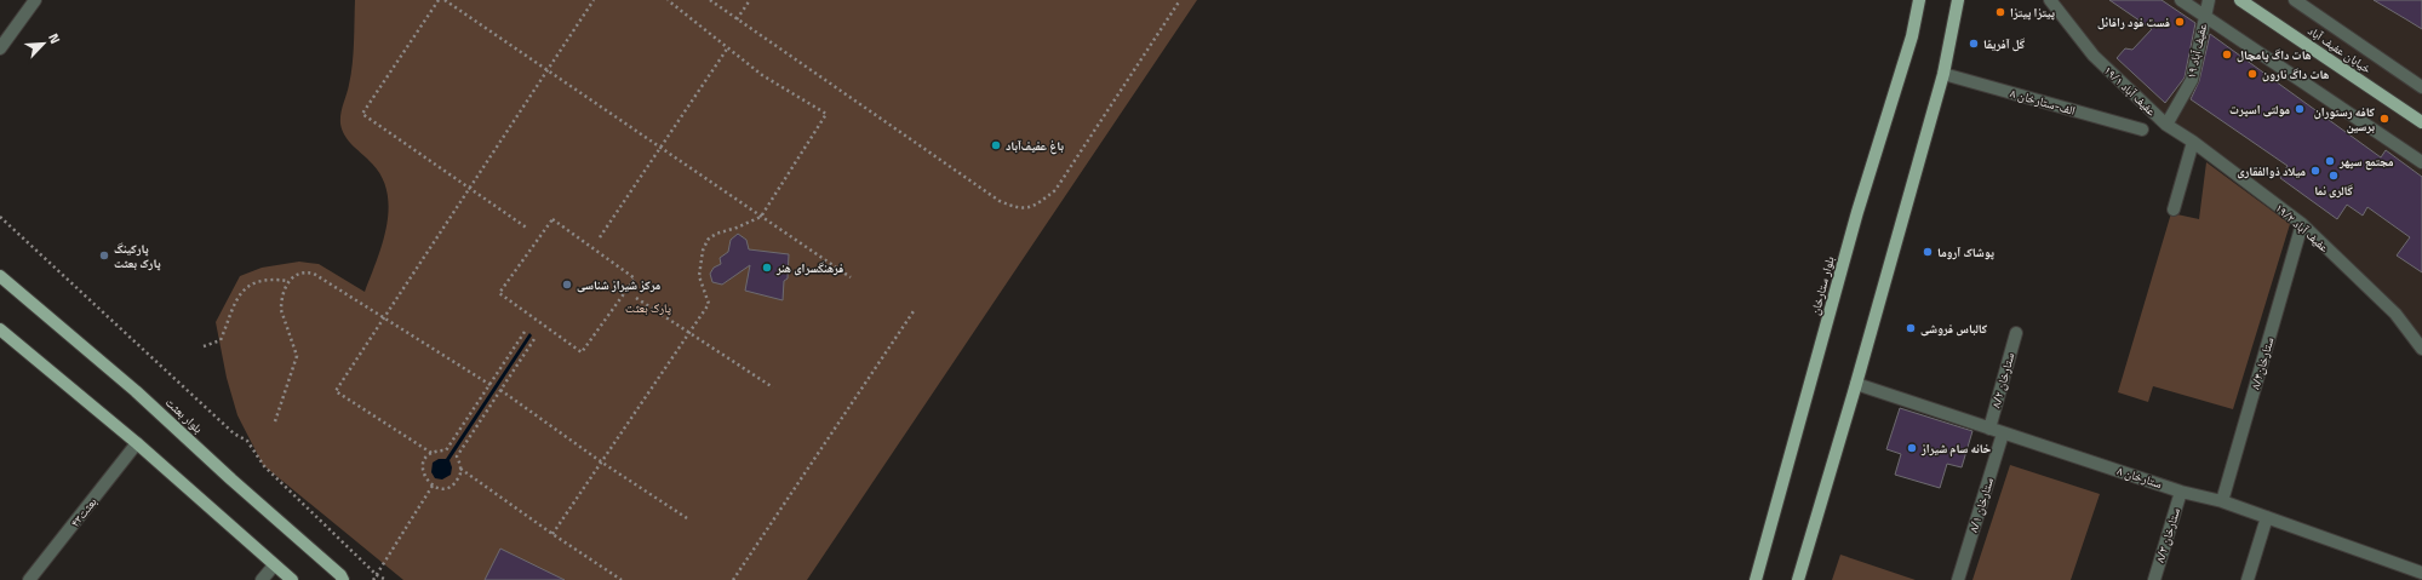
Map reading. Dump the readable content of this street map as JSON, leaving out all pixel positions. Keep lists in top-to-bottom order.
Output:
{
  "streets": {
    "main road": ["خیابان عفیف آباد", "بلوار ستارخان", "بلوار بعثت"],
    "street": [
      "عفیف آباد ۱۹",
      "عفیف آباد ۱۹/۱",
      "۸ الف-ستارخان",
      "عفیف آباد ۱۹/۲",
      "ستارخان۸/۴",
      "ستارخان ۸/۲",
      "ستارخان ۸",
      "ستارخان ۸/۱",
      "بعثت۴۳",
      "ستارخان ۸/۳"
    ]
  },
  "crossings": [
    ["عفیف آباد ۱۹", "عفیف آباد ۱۹/۱"],
    ["عفیف آباد ۱۹", "عفیف آباد ۱۹/۲"],
    ["عفیف آباد ۱۹/۱", "عفیف آباد ۱۹/۲"],
    ["عفیف آباد ۱۹/۲", "ستارخان۸/۴"],
    ["ستارخان۸/۴", "ستارخان ۸"],
    ["ستارخان ۸/۲", "ستارخان ۸"],
    ["ستارخان ۸", "ستارخان ۸/۱"],
    ["ستارخان ۸", "ستارخان ۸/۳"]
  ],
  "parks": ["پارک بعثت"],
  "places": [
    "پیتزا پیتزا",
    "فست فود رافائل",
    "گل آفریقا",
    "هات داگ پامچال",
    "هات داگ نارون",
    "مولتی اسپرت",
    "کافه رستوران برسین",
    "باغ عفیف‌آباد",
    "مجتمع سپهر",
    "میلاد ذوالفقاری",
    "گالری نما",
    "پوشاک آروما",
    "پارکینگ پارک بعثت",
    "فرهنگسرای هنر",
    "مرکز شیراز شناسی",
    "کالباس فروشی",
    "خانه سام شیراز"
  ],
  "north": "top right"
}
